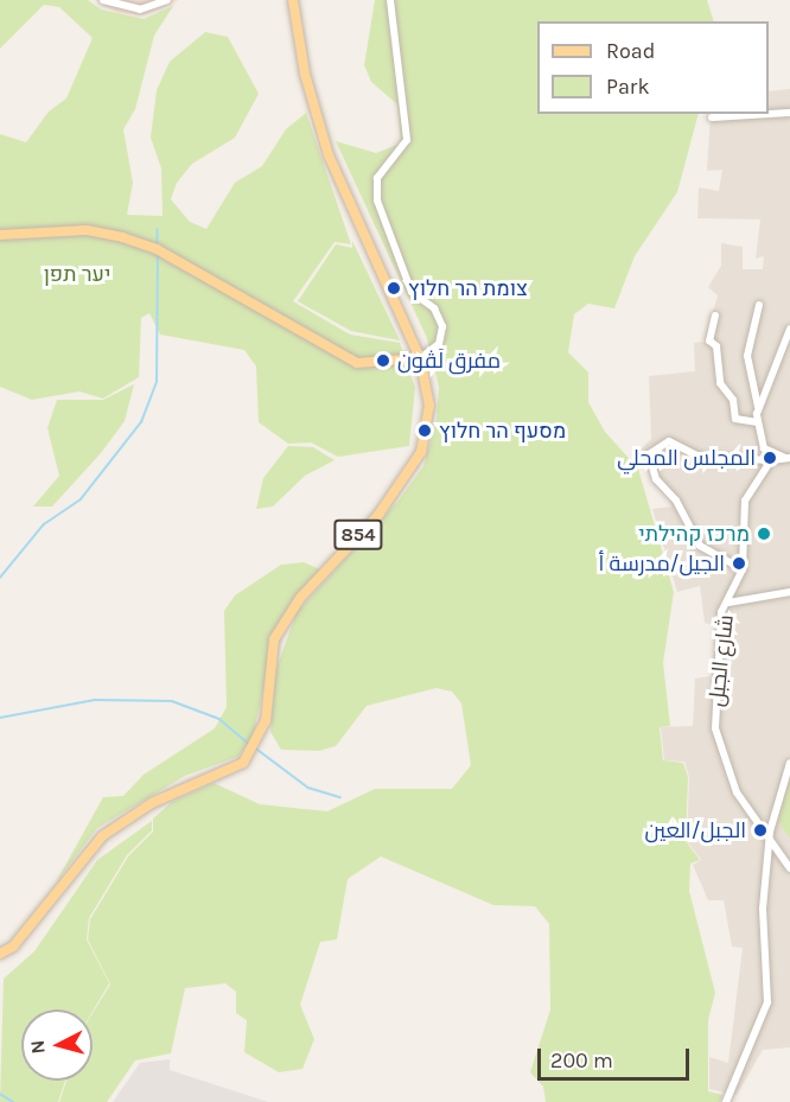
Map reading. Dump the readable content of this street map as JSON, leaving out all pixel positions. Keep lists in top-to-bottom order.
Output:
{
  "streets": {
    "main road": ["854"],
    "street": ["شارع الجبل"]
  },
  "parks": ["יער תפן"],
  "places": [
    "צומת הר חלוץ",
    "مفرق لَڤون",
    "מסעף הר חלוץ",
    "المجلس المحلي",
    "מרכז קהילתי",
    "الجيل/مدرسة أ",
    "الجبل/العين"
  ],
  "legend": ["Road", "Park"],
  "scale_bar": "200 m",
  "north": "left"
}
